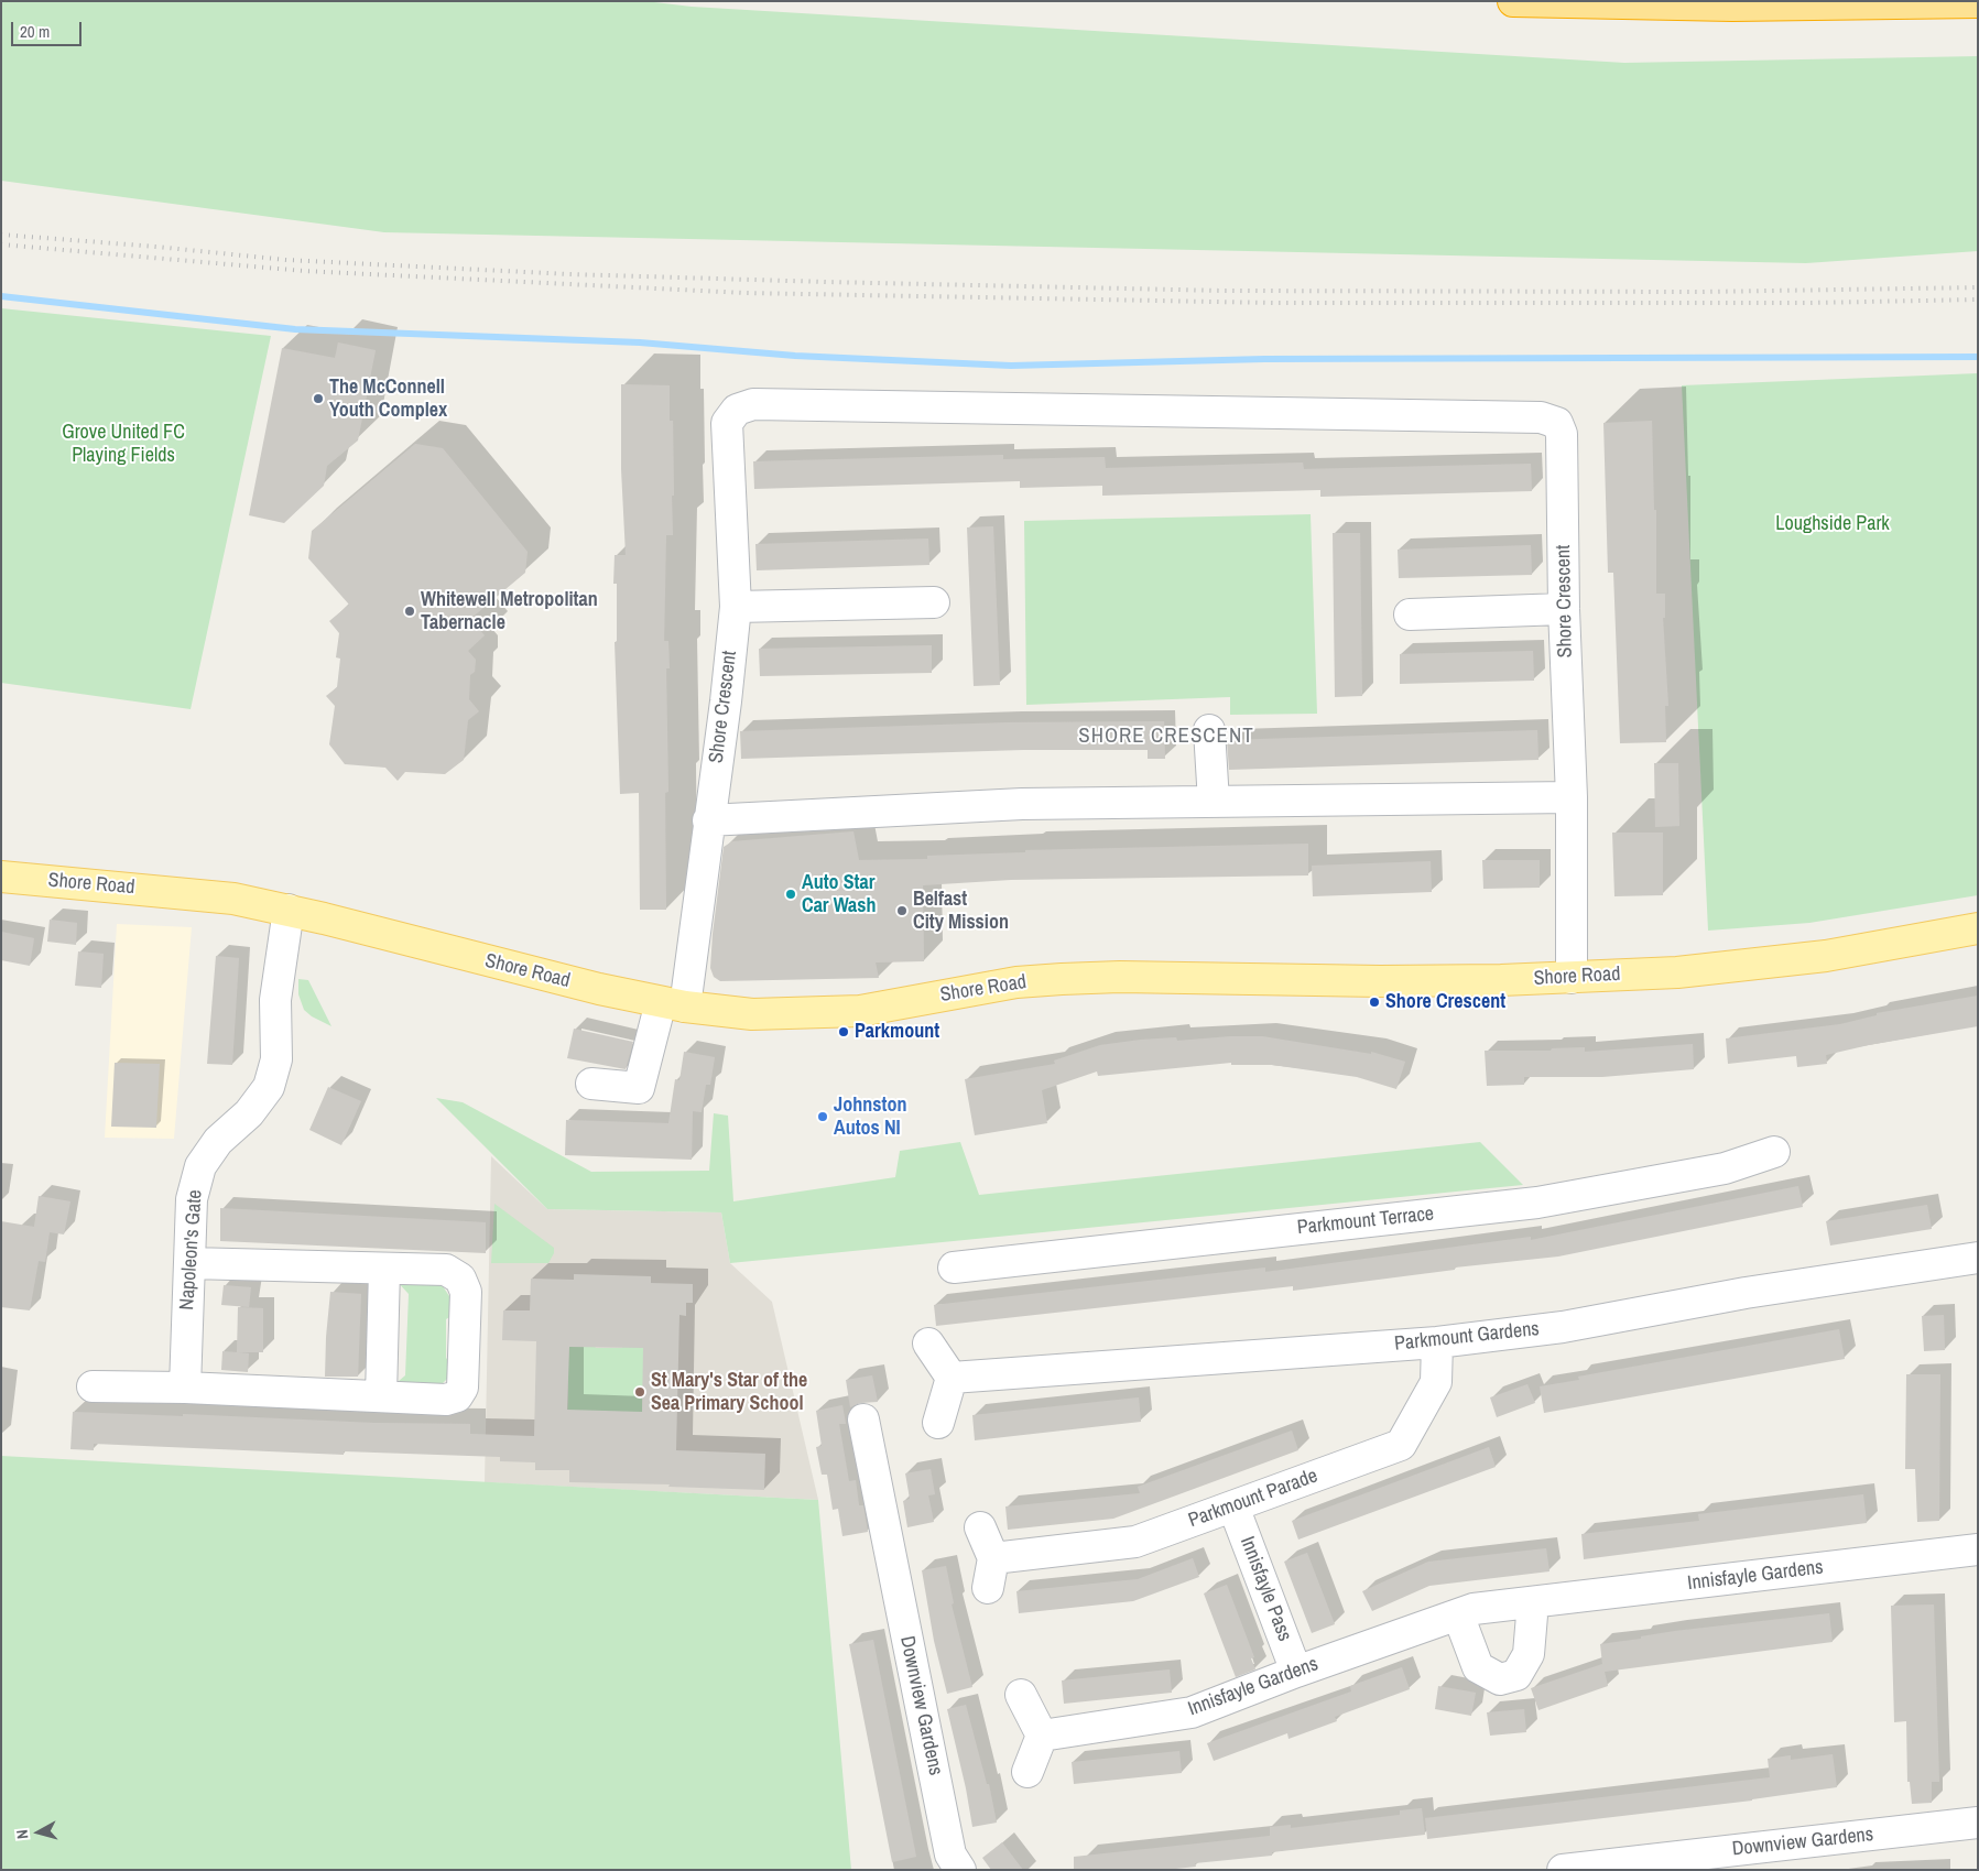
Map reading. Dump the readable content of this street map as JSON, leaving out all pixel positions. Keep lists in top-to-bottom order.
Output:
{
  "streets": {
    "main road": ["Shore Road"],
    "street": [
      "Shore Crescent",
      "Parkmount Terrace",
      "Napoleon's Gate",
      "Parkmount Gardens",
      "Parkmount Parade",
      "Innisfayle Gardens",
      "Innisfayle Pass",
      "Downview Gardens"
    ]
  },
  "crossings": [
    ["Shore Crescent", "Shore Road"],
    ["Shore Road", "Napoleon's Gate"],
    ["Parkmount Gardens", "Parkmount Parade"],
    ["Parkmount Parade", "Innisfayle Pass"],
    ["Innisfayle Gardens", "Innisfayle Pass"]
  ],
  "districts": ["SHORE CRESCENT"],
  "parks": ["Grove United FC Playing Fields", "Loughside Park"],
  "places": [
    "The McConnell Youth Complex",
    "Whitewell Metropolitan Tabernacle",
    "Auto Star Car Wash",
    "Belfast City Mission",
    "Shore Crescent",
    "Parkmount",
    "Johnston Autos NI",
    "St Mary's Star of the Sea Primary School"
  ],
  "scale_bar": "20 m",
  "north": "left"
}
